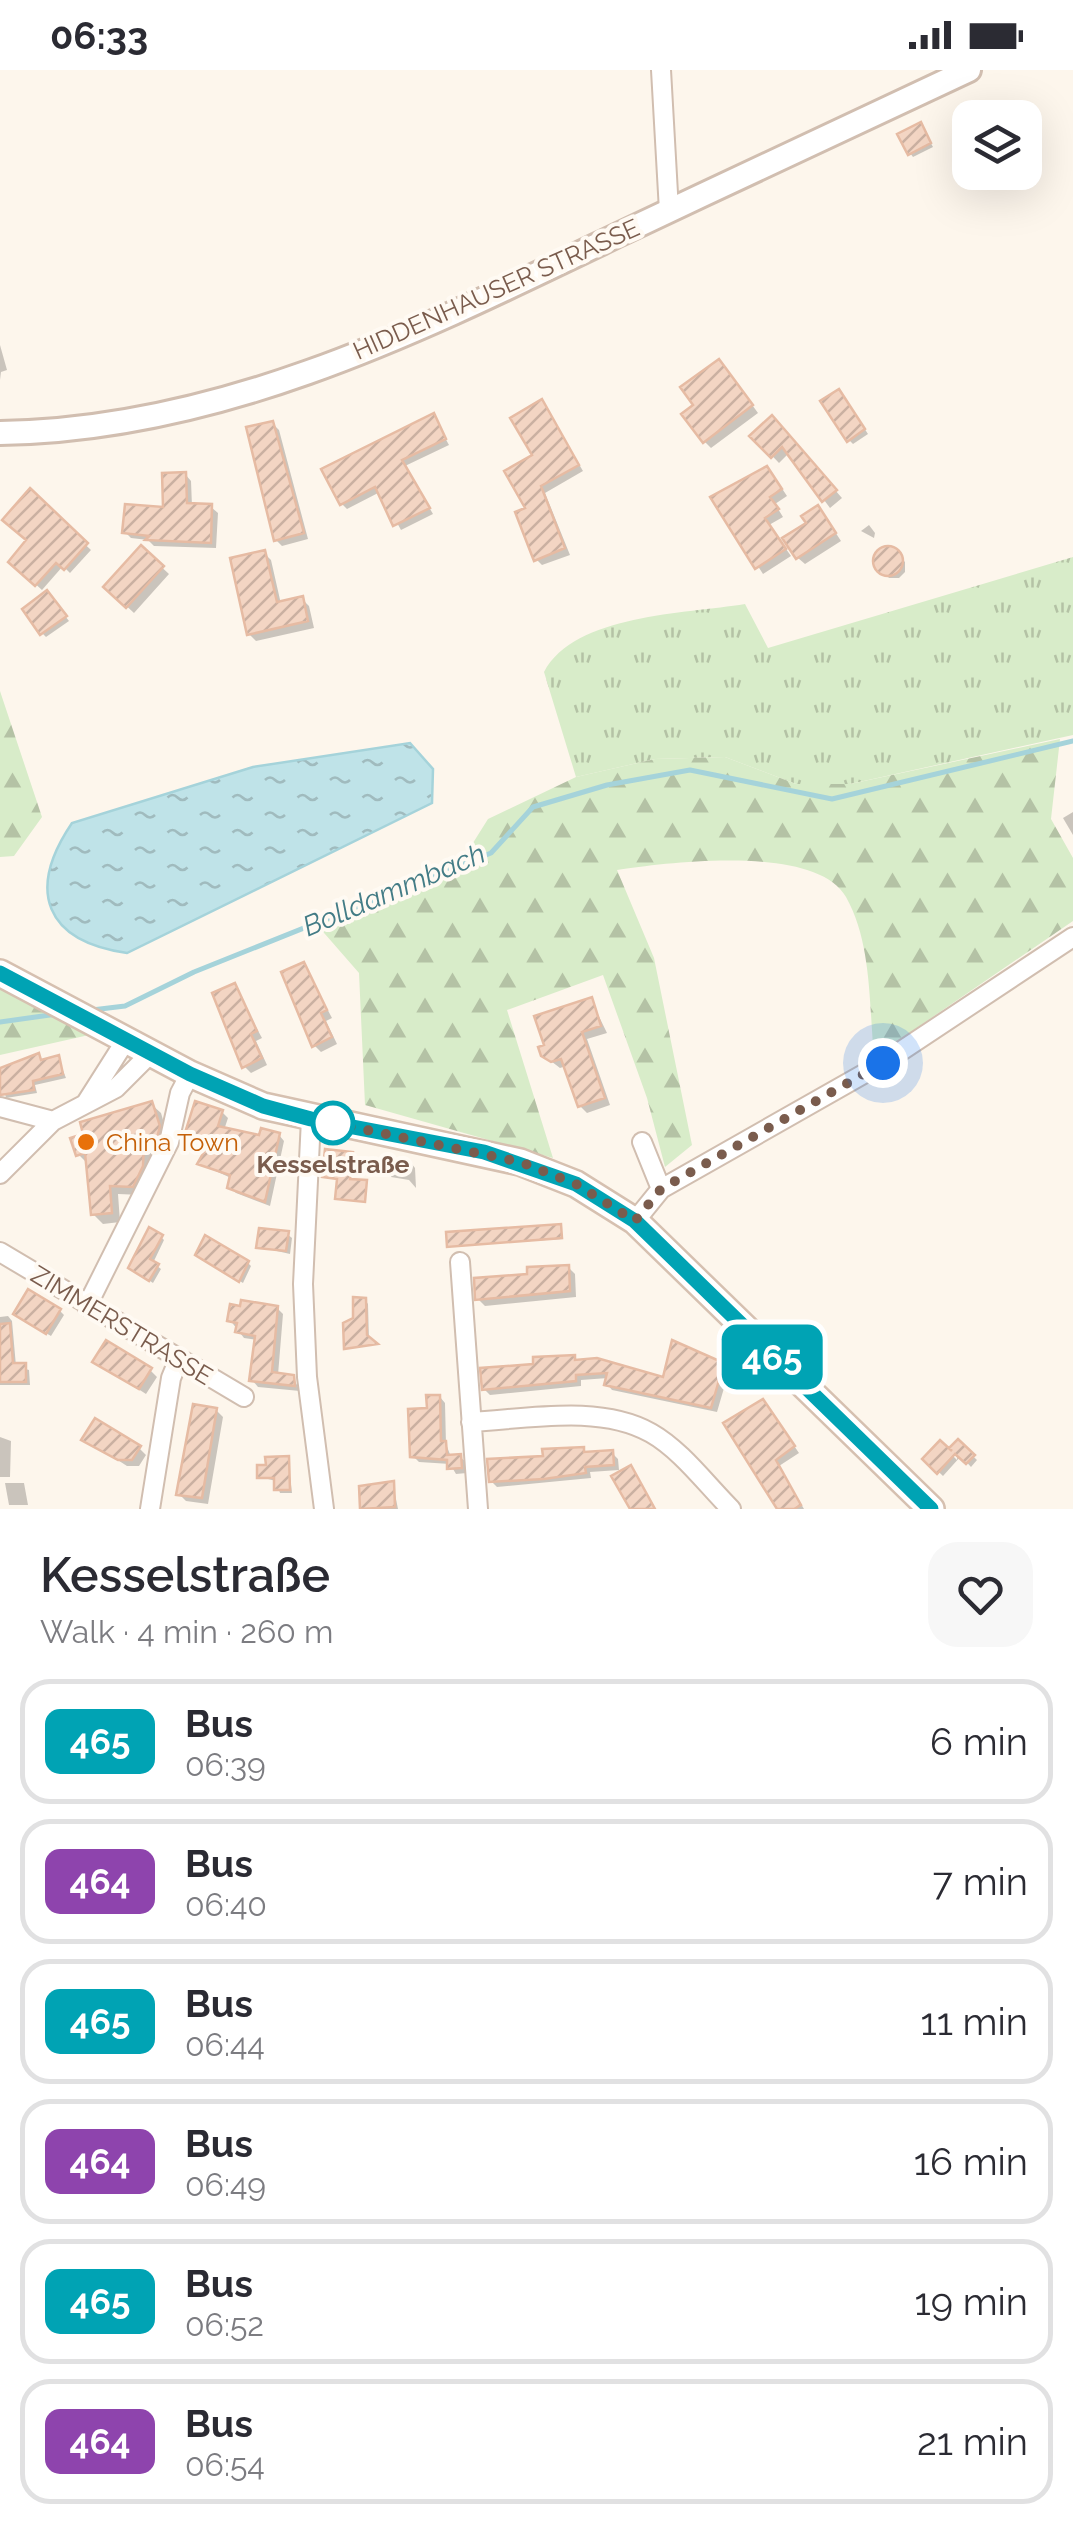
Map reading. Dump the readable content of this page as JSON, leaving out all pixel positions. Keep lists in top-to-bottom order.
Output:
{
  "streets": {
    "street": ["HIDDENHAUSER STRASSE", "ZIMMERSTRASSE"]
  },
  "water": ["Bolldammbach"],
  "places": ["Kesselstraße", "China Town"],
  "lines": ["bus line 465"],
  "page": {
    "status": "06:33",
    "on_map": "465",
    "heading": ["Kesselstraße", "Walk · 4 min · 260 m"],
    "list": [
      {
        "mark": "465",
        "name": "Bus",
        "note": "06:39",
        "value": "6 min"
      },
      {
        "mark": "464",
        "name": "Bus",
        "note": "06:40",
        "value": "7 min"
      },
      {
        "mark": "465",
        "name": "Bus",
        "note": "06:44",
        "value": "11 min"
      },
      {
        "mark": "464",
        "name": "Bus",
        "note": "06:49",
        "value": "16 min"
      },
      {
        "mark": "465",
        "name": "Bus",
        "note": "06:52",
        "value": "19 min"
      },
      {
        "mark": "464",
        "name": "Bus",
        "note": "06:54",
        "value": "21 min"
      }
    ]
  }
}
